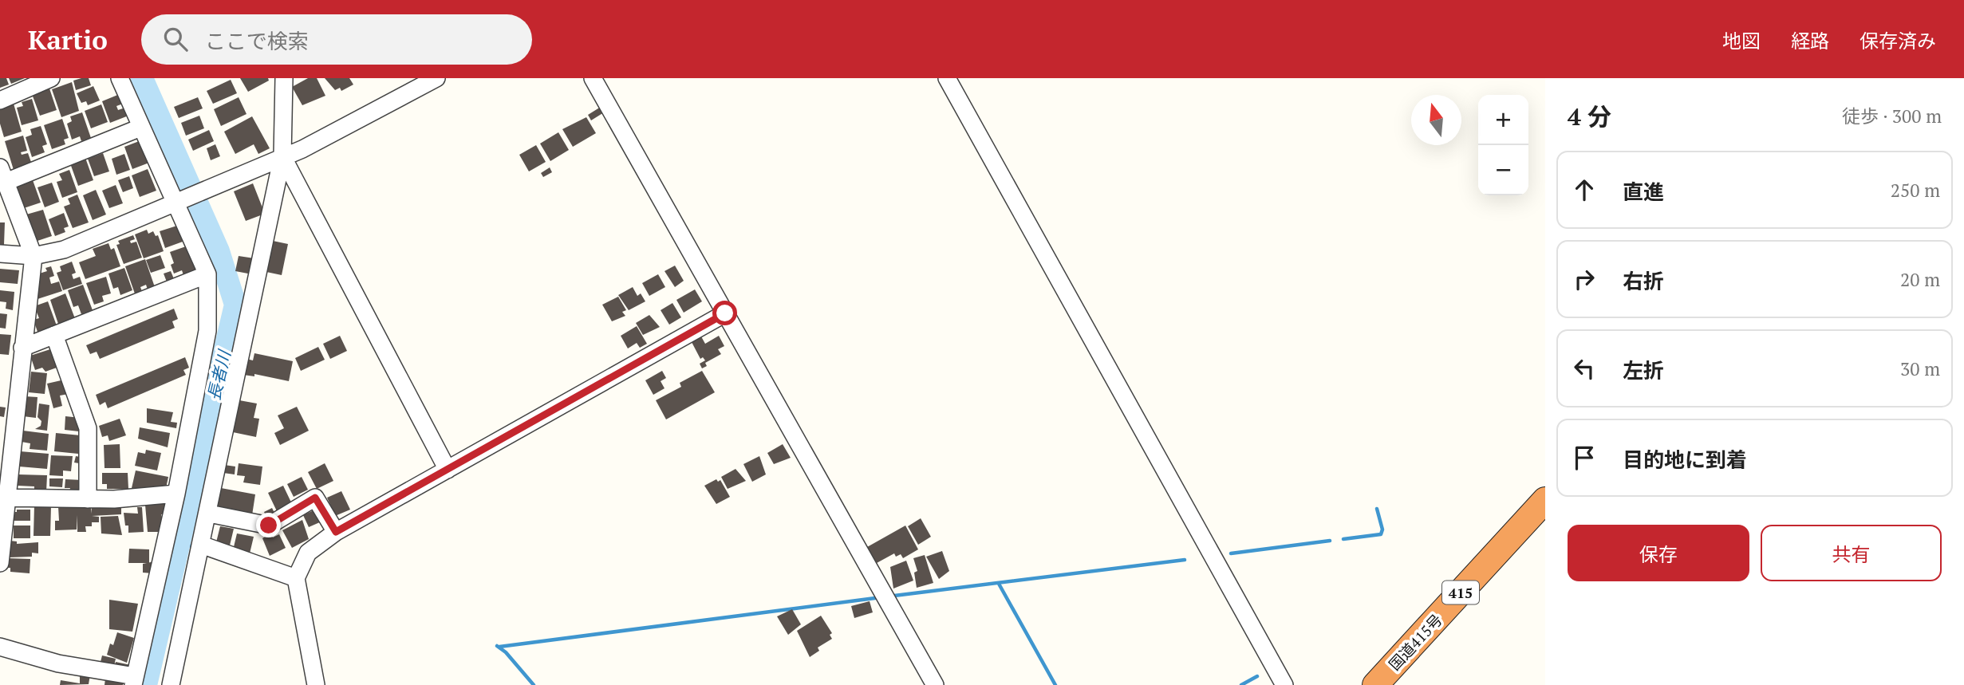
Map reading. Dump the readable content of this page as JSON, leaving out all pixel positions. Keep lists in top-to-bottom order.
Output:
{
  "streets": {
    "highway": ["415", "国道415号"]
  },
  "water": ["長者川"],
  "north": "top",
  "page": {
    "header": "Kartio",
    "search": "ここで検索",
    "nav": ["地図", "経路", "保存済み"],
    "heading": ["4 分", "徒歩 · 300 m"],
    "map_buttons": ["+", "−"],
    "list": [
      ["直進", "250 m"],
      ["右折", "20 m"],
      ["左折", "30 m"],
      "目的地に到着"
    ],
    "buttons": ["保存", "共有"]
  }
}
